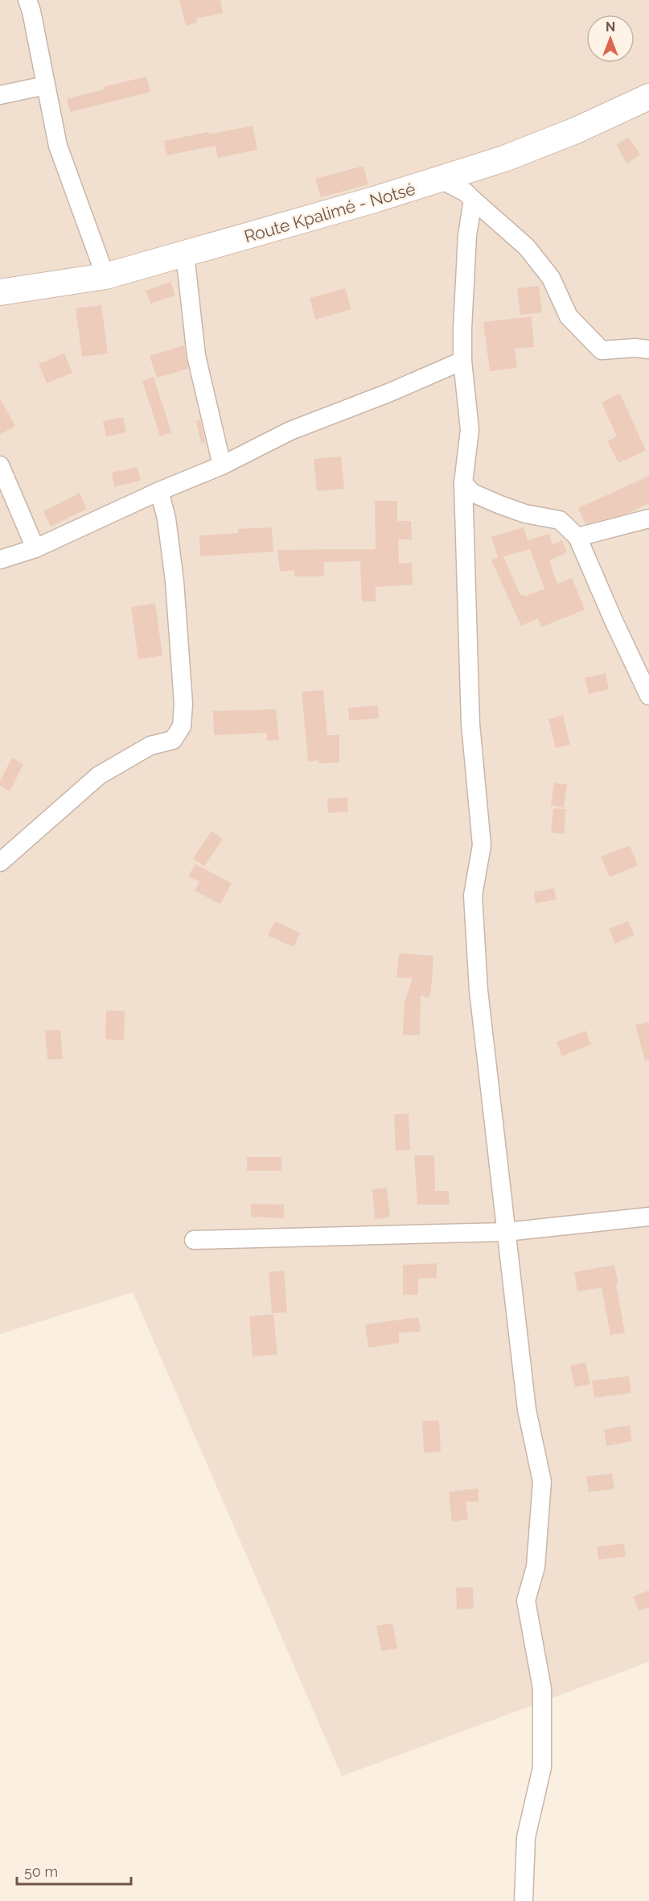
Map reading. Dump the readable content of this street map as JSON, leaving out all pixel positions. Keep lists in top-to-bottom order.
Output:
{
  "streets": {
    "main road": ["Route Kpalimé - Notsé"]
  },
  "scale_bar": "50 m",
  "north": "top"
}
